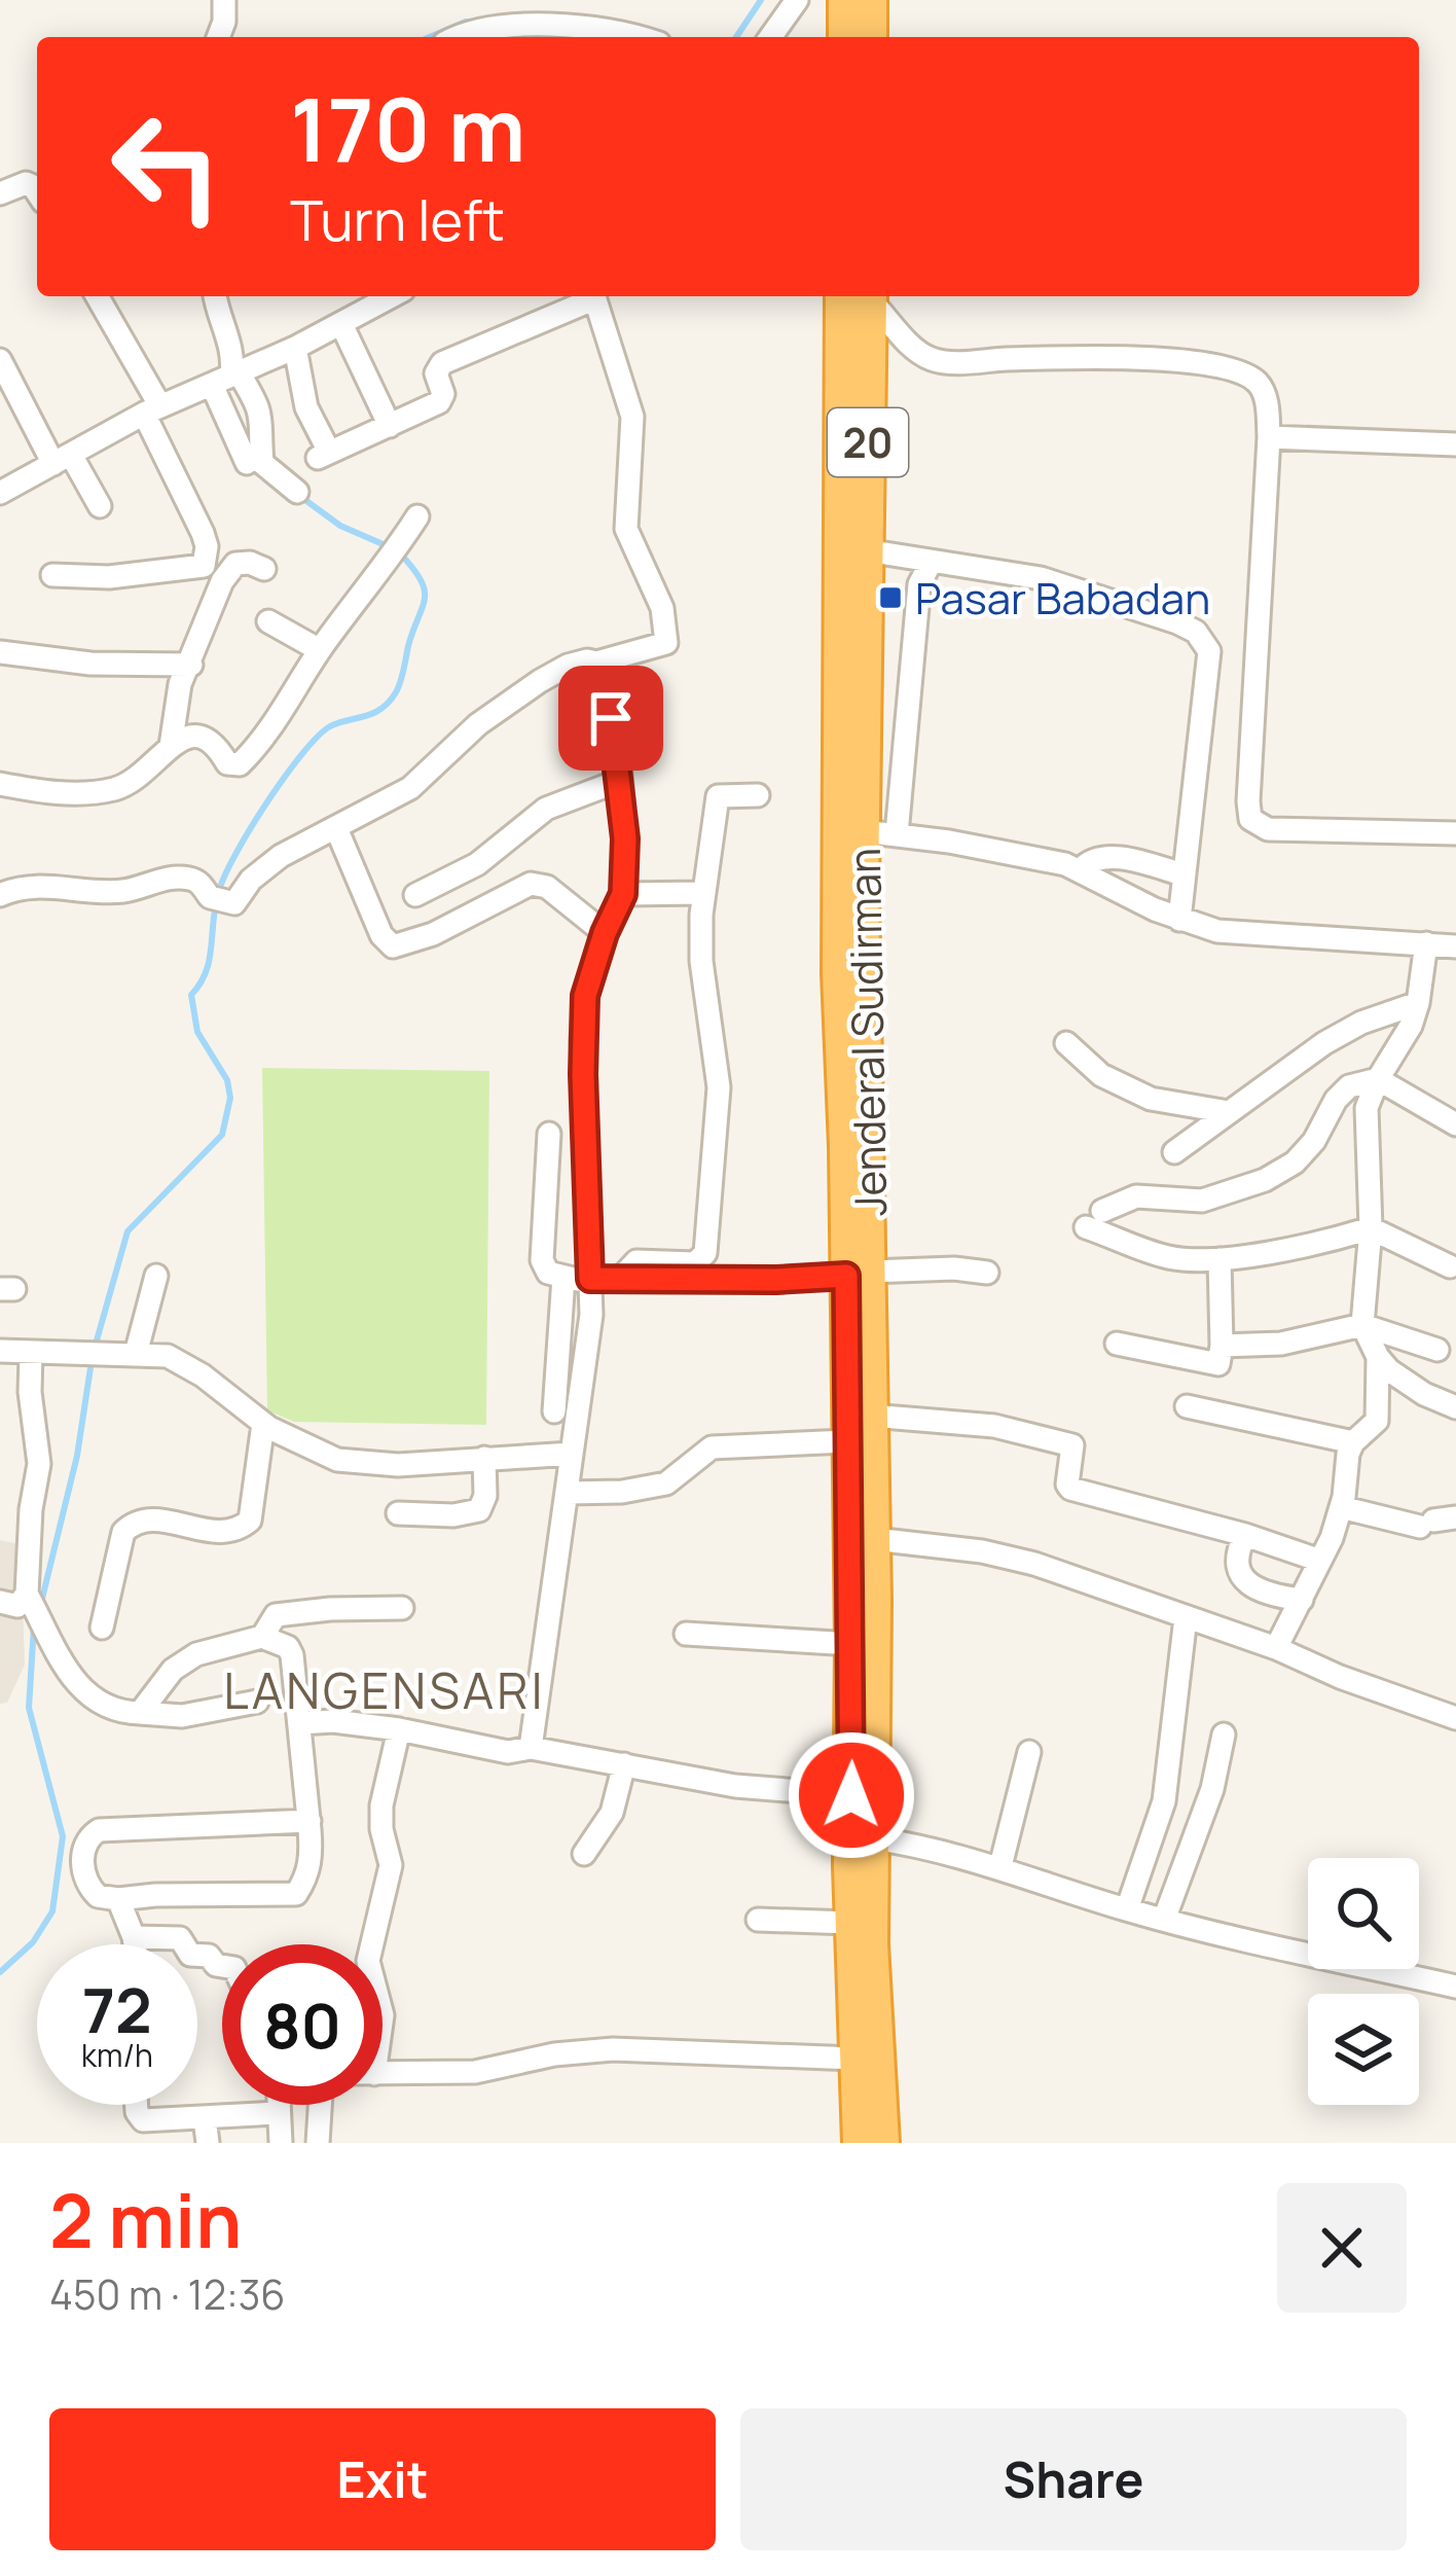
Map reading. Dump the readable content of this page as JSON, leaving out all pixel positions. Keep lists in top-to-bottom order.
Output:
{
  "streets": {
    "highway": ["20", "Jenderal Sudirman"]
  },
  "districts": ["LANGENSARI"],
  "places": {
    "transit": ["Pasar Babadan"]
  },
  "page": {
    "turn": ["170 m", "Turn left"],
    "speed": "72 km/h",
    "limit": "80",
    "heading": ["2 min", "450 m · 12:36"],
    "buttons": ["Exit", "Share"]
  }
}
